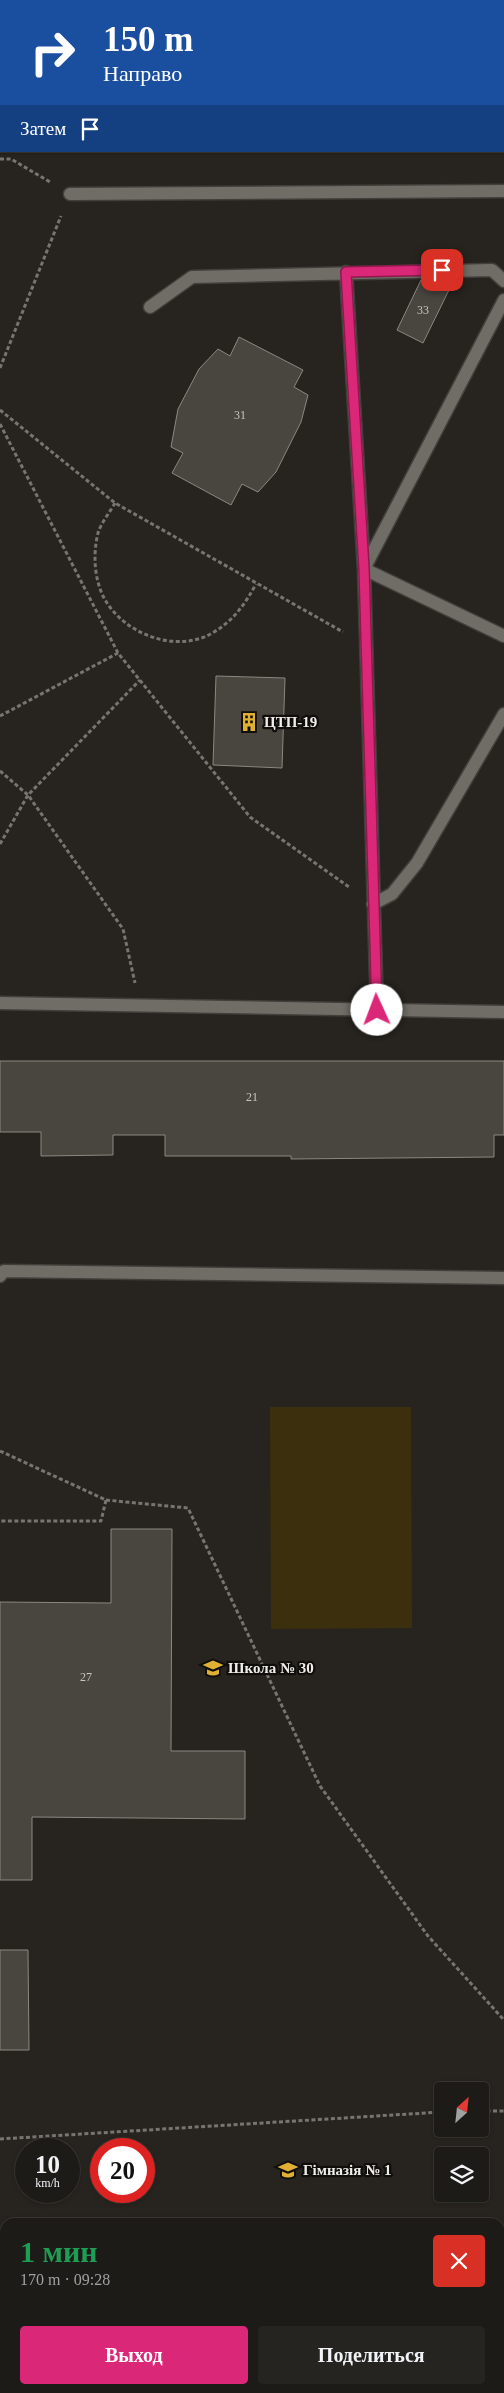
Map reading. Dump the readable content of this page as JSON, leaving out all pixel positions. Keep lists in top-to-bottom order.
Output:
{
  "places": {
    "building": ["ЦТП-19"],
    "school or university": ["Школа № 30", "Гімназія № 1"]
  },
  "house_numbers": [
    "33",
    "31",
    "21",
    "27"
  ],
  "north": "top right",
  "page": {
    "turn": ["150 m", "Направо"],
    "then": "Затем",
    "speed": "10 km/h",
    "limit": "20",
    "heading": ["1 мин", "170 m · 09:28"],
    "buttons": ["Выход", "Поделиться"]
  }
}
